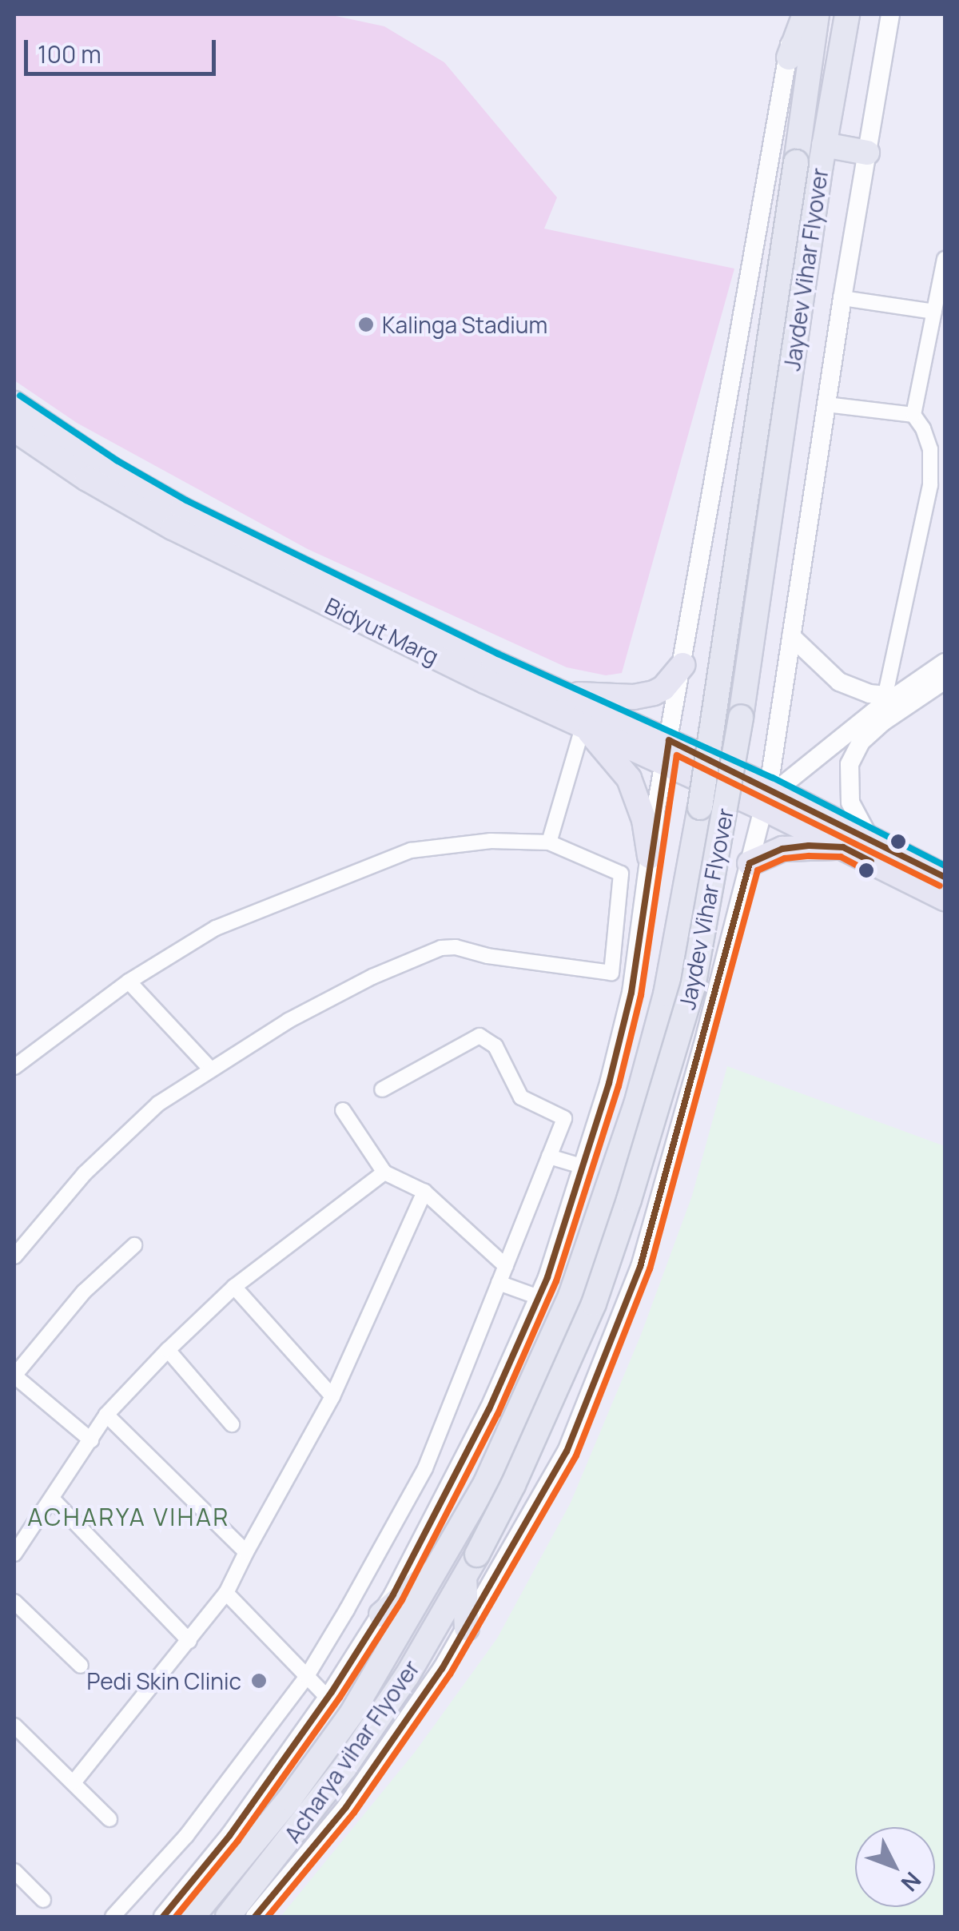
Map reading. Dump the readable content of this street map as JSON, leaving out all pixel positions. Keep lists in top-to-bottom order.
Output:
{
  "streets": {
    "highway": ["Jaydev Vihar Flyover", "Acharya vihar Flyover"],
    "main road": ["Bidyut Marg"]
  },
  "crossings": [
    ["Jaydev Vihar Flyover", "Acharya vihar Flyover"]
  ],
  "districts": ["ACHARYA VIHAR"],
  "places": ["Kalinga Stadium", "Pedi Skin Clinic"],
  "scale_bar": "100 m",
  "north": "bottom right"
}
